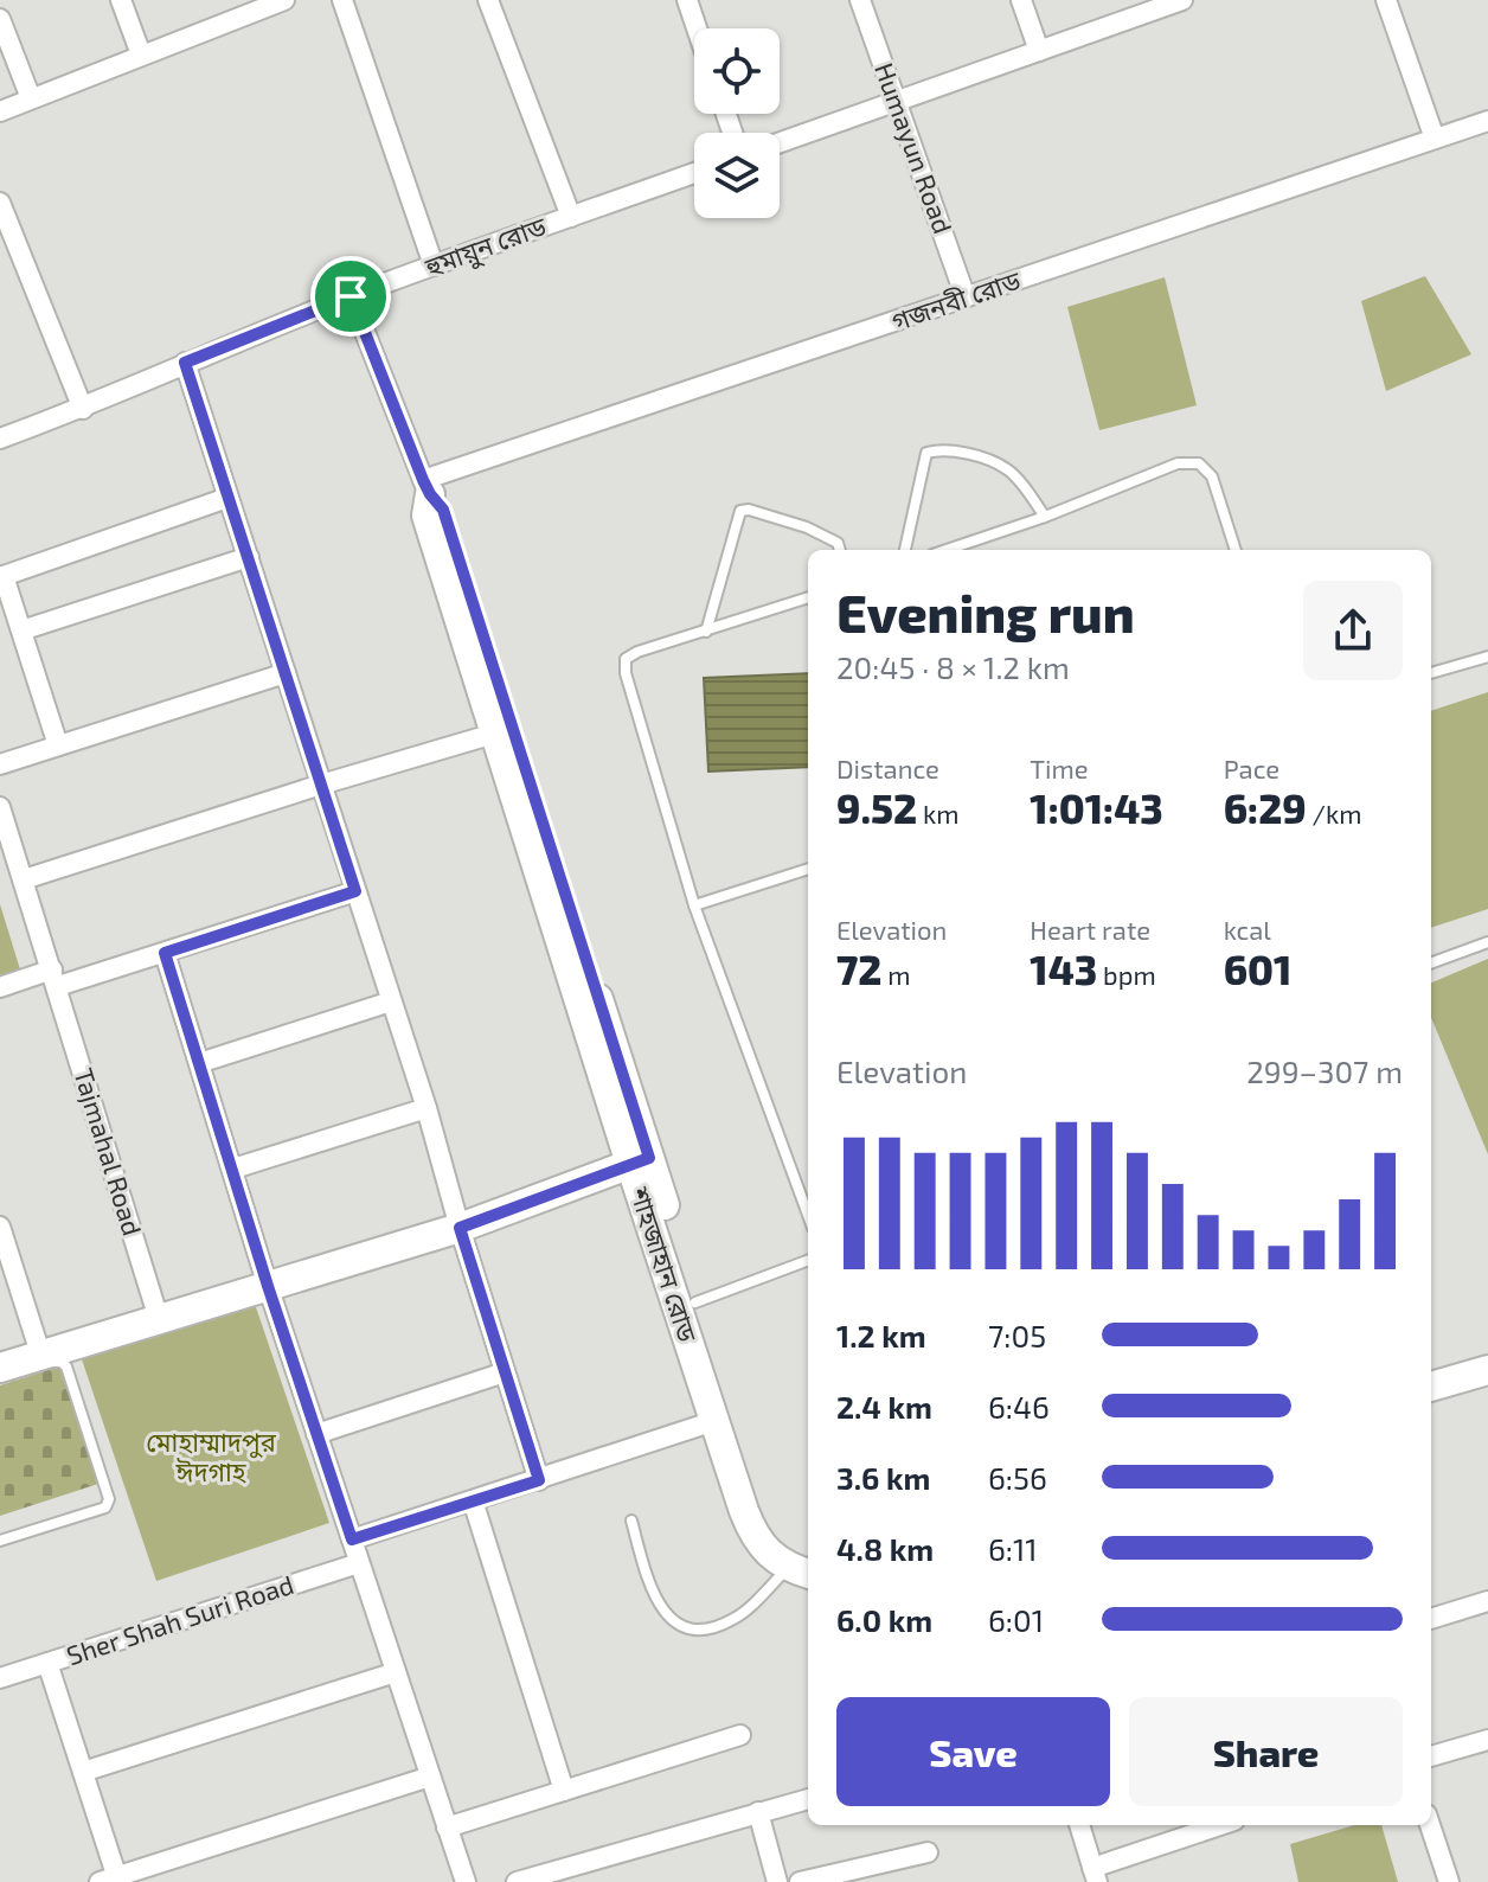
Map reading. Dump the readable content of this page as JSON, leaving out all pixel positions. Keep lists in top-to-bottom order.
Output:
{
  "streets": {
    "street": [
      "Humayun Road",
      "হুমায়ুন রোড",
      "গজনবী রোড",
      "Tajmahal Road",
      "শাহজাহান রোড",
      "Sher Shah Suri Road"
    ]
  },
  "crossings": [
    ["Humayun Road", "গজনবী রোড"],
    ["গজনবী রোড", "শাহজাহান রোড"]
  ],
  "parks": ["মোহাম্মাদপুর ঈদগাহ"],
  "page": {
    "heading": ["Evening run", "20:45 · 8 × 1.2 km"],
    "stats": [
      ["Distance", "9.52 km"],
      ["Time", "1:01:43"],
      ["Pace", "6:29 /km"],
      ["Elevation", "72 m"],
      ["Heart rate", "143 bpm"],
      ["kcal", "601"]
    ],
    "chart": ["Elevation", "299–307 m"],
    "list": [
      {
        "name": "1.2 km",
        "note": "7:05"
      },
      {
        "name": "2.4 km",
        "note": "6:46"
      },
      {
        "name": "3.6 km",
        "note": "6:56"
      },
      {
        "name": "4.8 km",
        "note": "6:11"
      },
      {
        "name": "6.0 km",
        "note": "6:01"
      }
    ],
    "buttons": ["Save", "Share"]
  }
}
